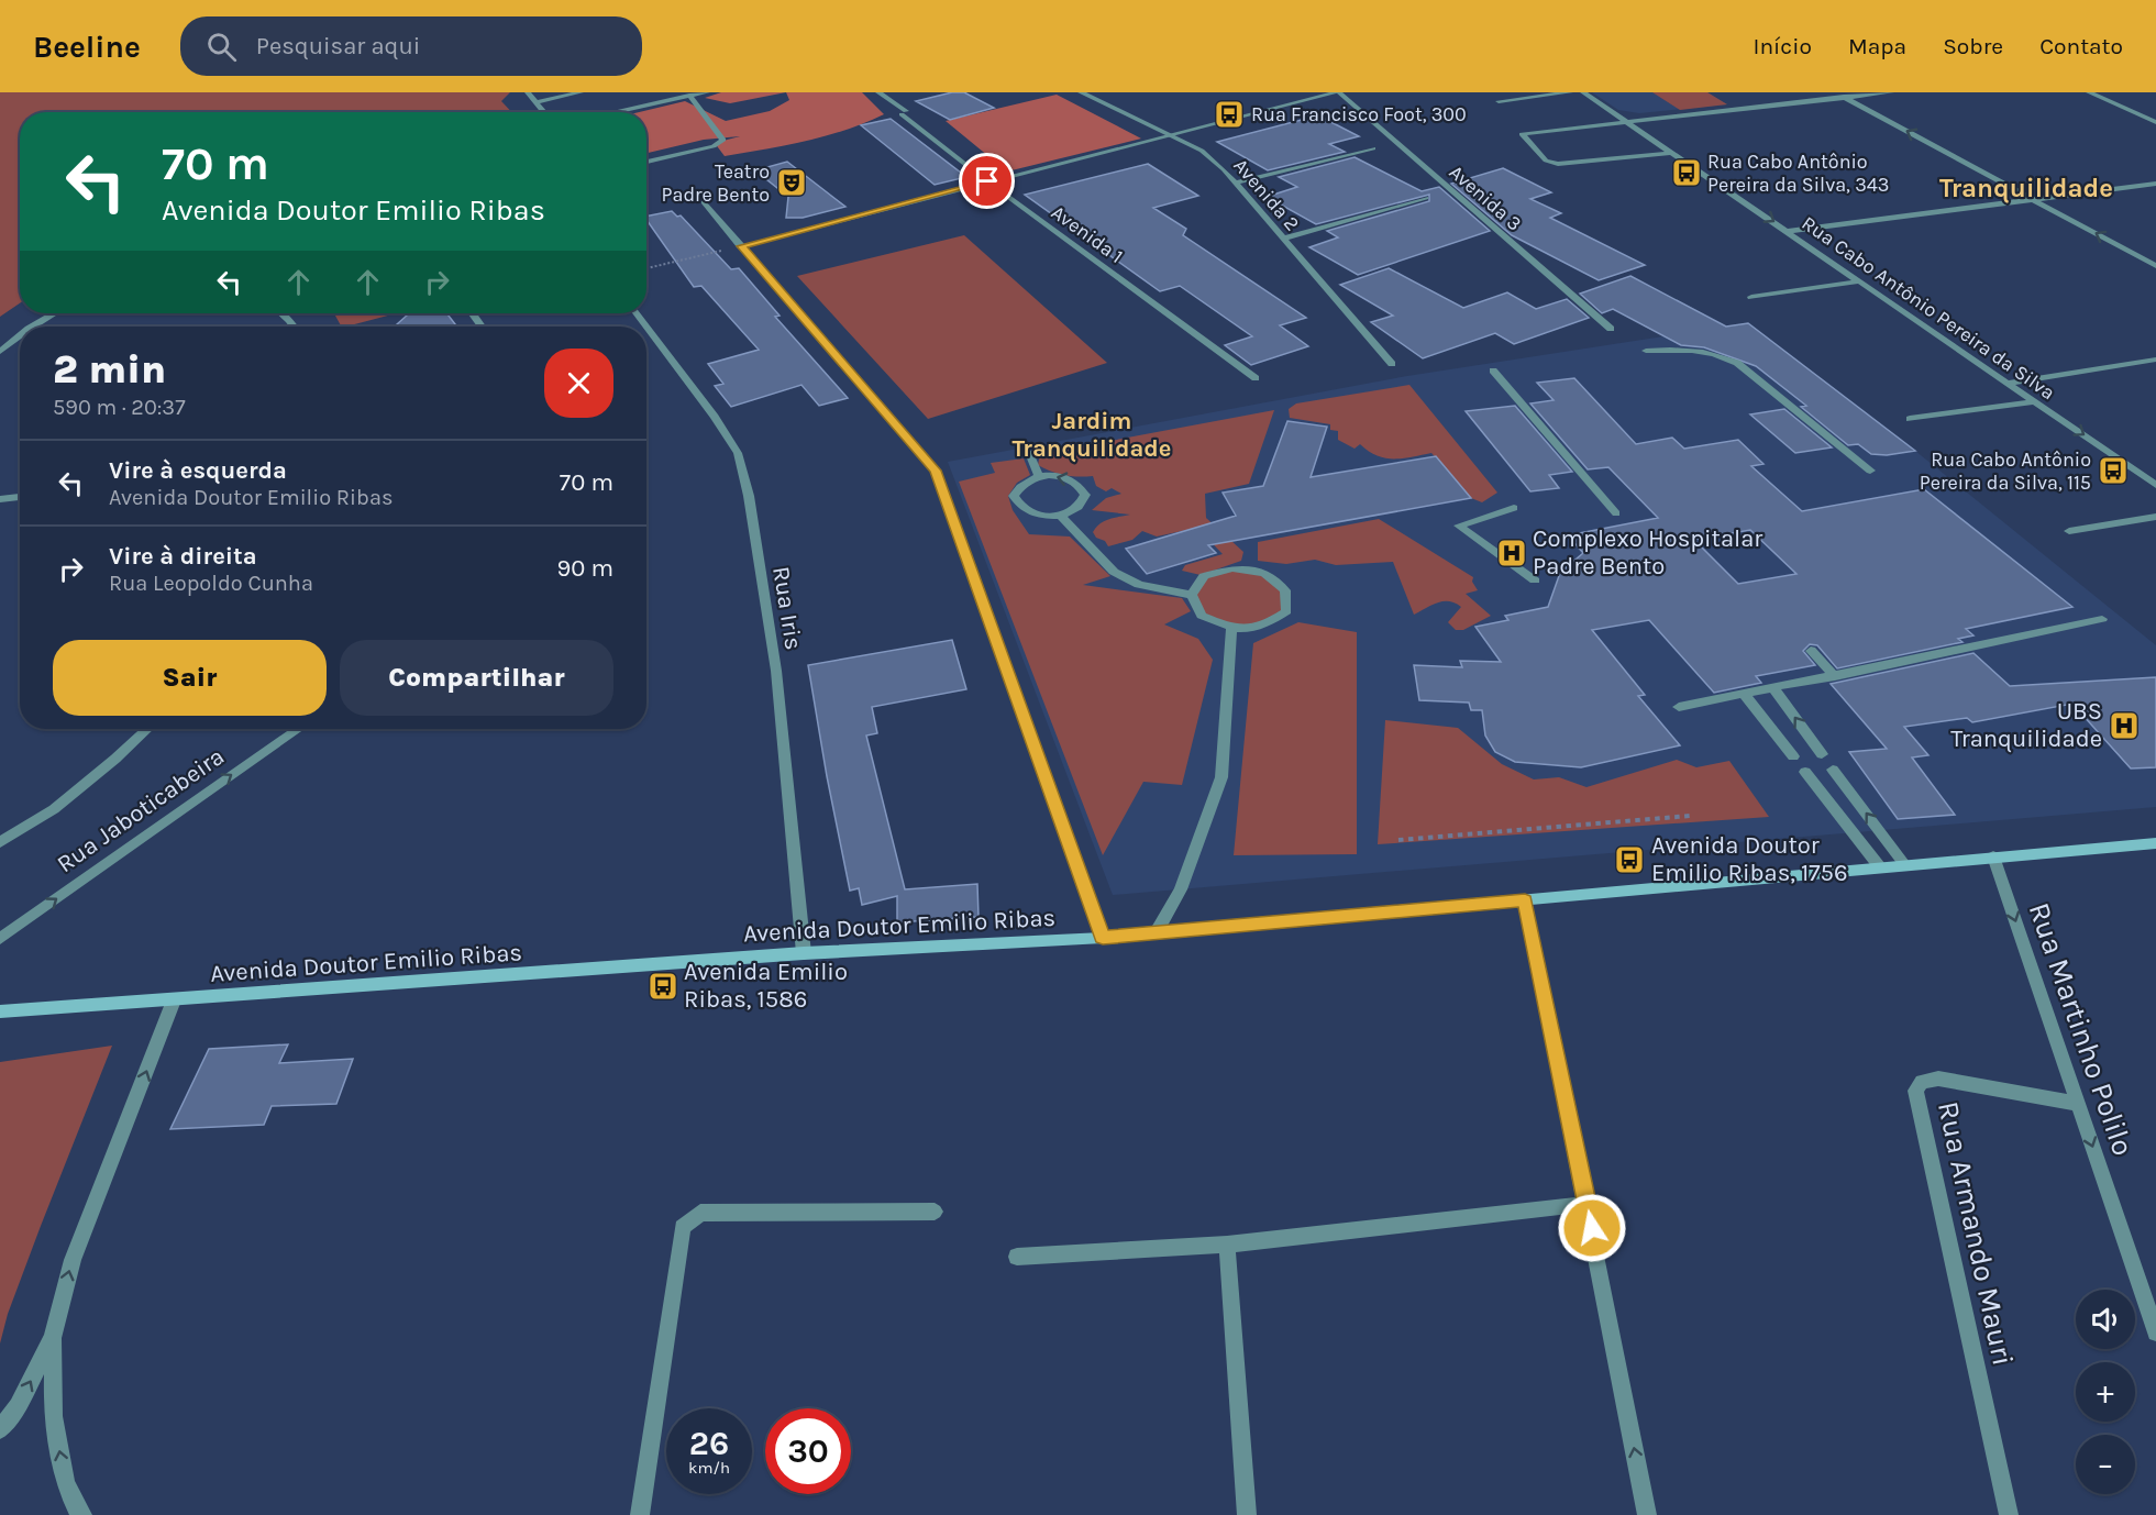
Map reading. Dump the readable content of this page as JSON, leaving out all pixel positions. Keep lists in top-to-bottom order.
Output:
{
  "streets": {
    "main road": ["Avenida Doutor Emilio Ribas"],
    "street": [
      "Avenida 2",
      "Avenida 3",
      "Avenida 1",
      "Rua Cabo Antônio Pereira da Silva",
      "Rua Iris",
      "Rua Jaboticabeira",
      "Rua Martinho Polilo",
      "Rua Armando Mauri"
    ]
  },
  "crossings": [
    ["Rua Iris", "Avenida Doutor Emilio Ribas"],
    ["Avenida Doutor Emilio Ribas", "Rua Martinho Polilo"],
    ["Rua Martinho Polilo", "Rua Armando Mauri"]
  ],
  "one_way": ["Rua Cabo Antônio Pereira da Silva", "Rua Martinho Polilo"],
  "districts": ["Tranquilidade", "Jardim Tranquilidade"],
  "places": {
    "bus stop": [
      "Rua Francisco Foot, 300",
      "Rua Cabo Antônio Pereira da Silva, 343",
      "Rua Cabo Antônio Pereira da Silva, 115",
      "Avenida Doutor Emilio Ribas, 1756",
      "Avenida Emilio Ribas, 1586"
    ],
    "theatre": ["Teatro Padre Bento"],
    "hospital": ["Complexo Hospitalar Padre Bento", "UBS Tranquilidade"]
  },
  "page": {
    "header": "Beeline",
    "search": "Pesquisar aqui",
    "nav": [
      "Início",
      "Mapa",
      "Sobre",
      "Contato"
    ],
    "turn": ["70 m", "Avenida Doutor Emilio Ribas"],
    "heading": ["2 min", "590 m · 20:37"],
    "list": [
      {
        "name": "Vire à esquerda",
        "note": "Avenida Doutor Emilio Ribas",
        "value": "70 m"
      },
      {
        "name": "Vire à direita",
        "note": "Rua Leopoldo Cunha",
        "value": "90 m"
      }
    ],
    "buttons": ["Sair", "Compartilhar"],
    "map_buttons": ["+", "−"],
    "speed": "26 km/h",
    "limit": "30"
  }
}
